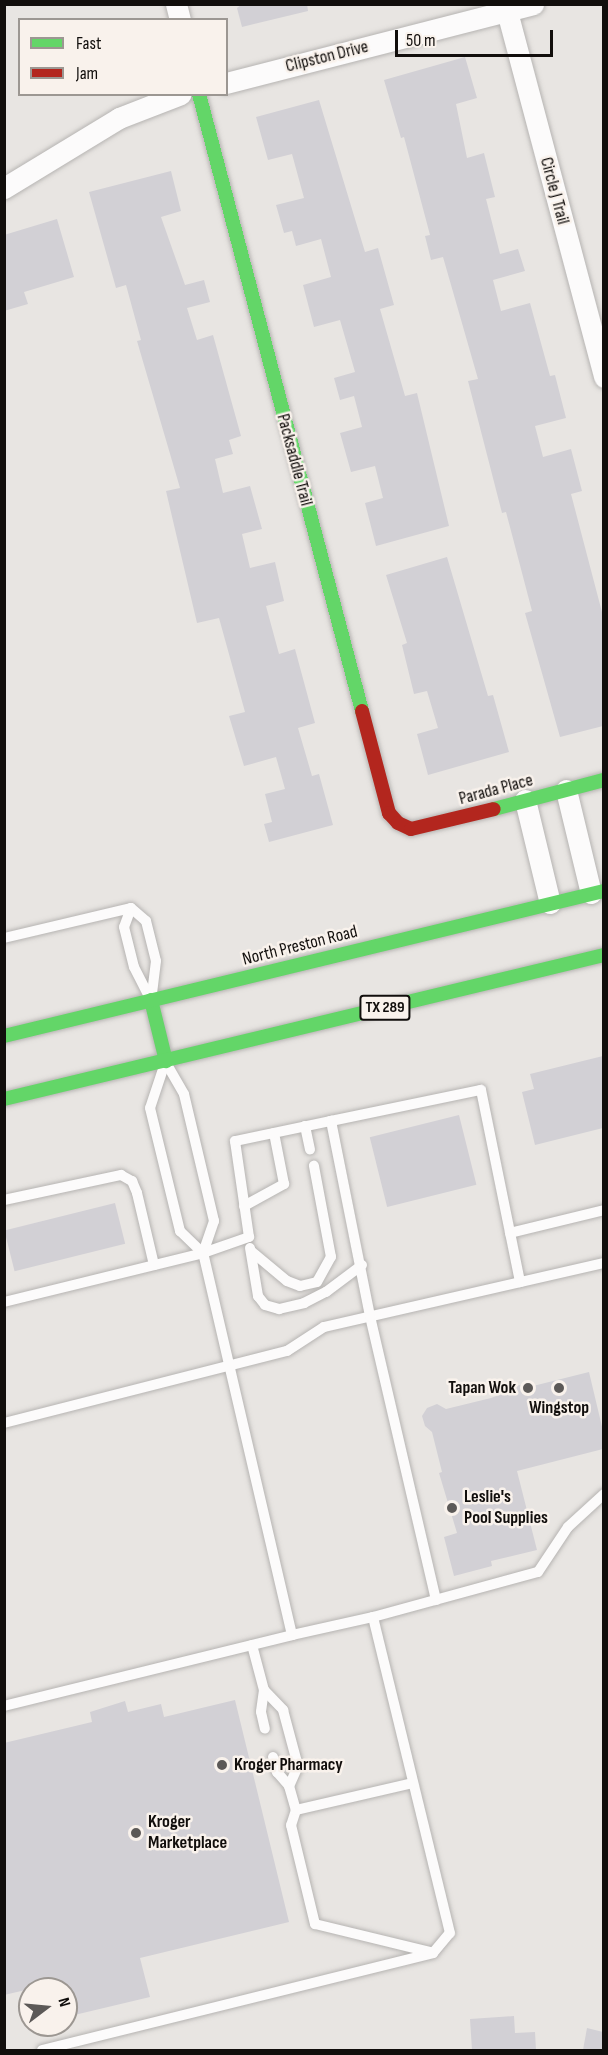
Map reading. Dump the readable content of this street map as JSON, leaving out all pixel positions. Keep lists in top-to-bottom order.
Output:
{
  "streets": {
    "main road": [
      "Packsaddle Trail",
      "Parada Place",
      "North Preston Road",
      "TX 289"
    ],
    "street": ["Clipston Drive", "Circle J Trail"]
  },
  "crossings": [
    ["Clipston Drive", "Circle J Trail"],
    ["Packsaddle Trail", "Parada Place"]
  ],
  "places": [
    "Tapan Wok",
    "Wingstop",
    "Leslie's Pool Supplies",
    "Kroger Pharmacy",
    "Kroger Marketplace"
  ],
  "legend": ["Fast", "Jam"],
  "scale_bar": "50 m",
  "north": "right"
}
